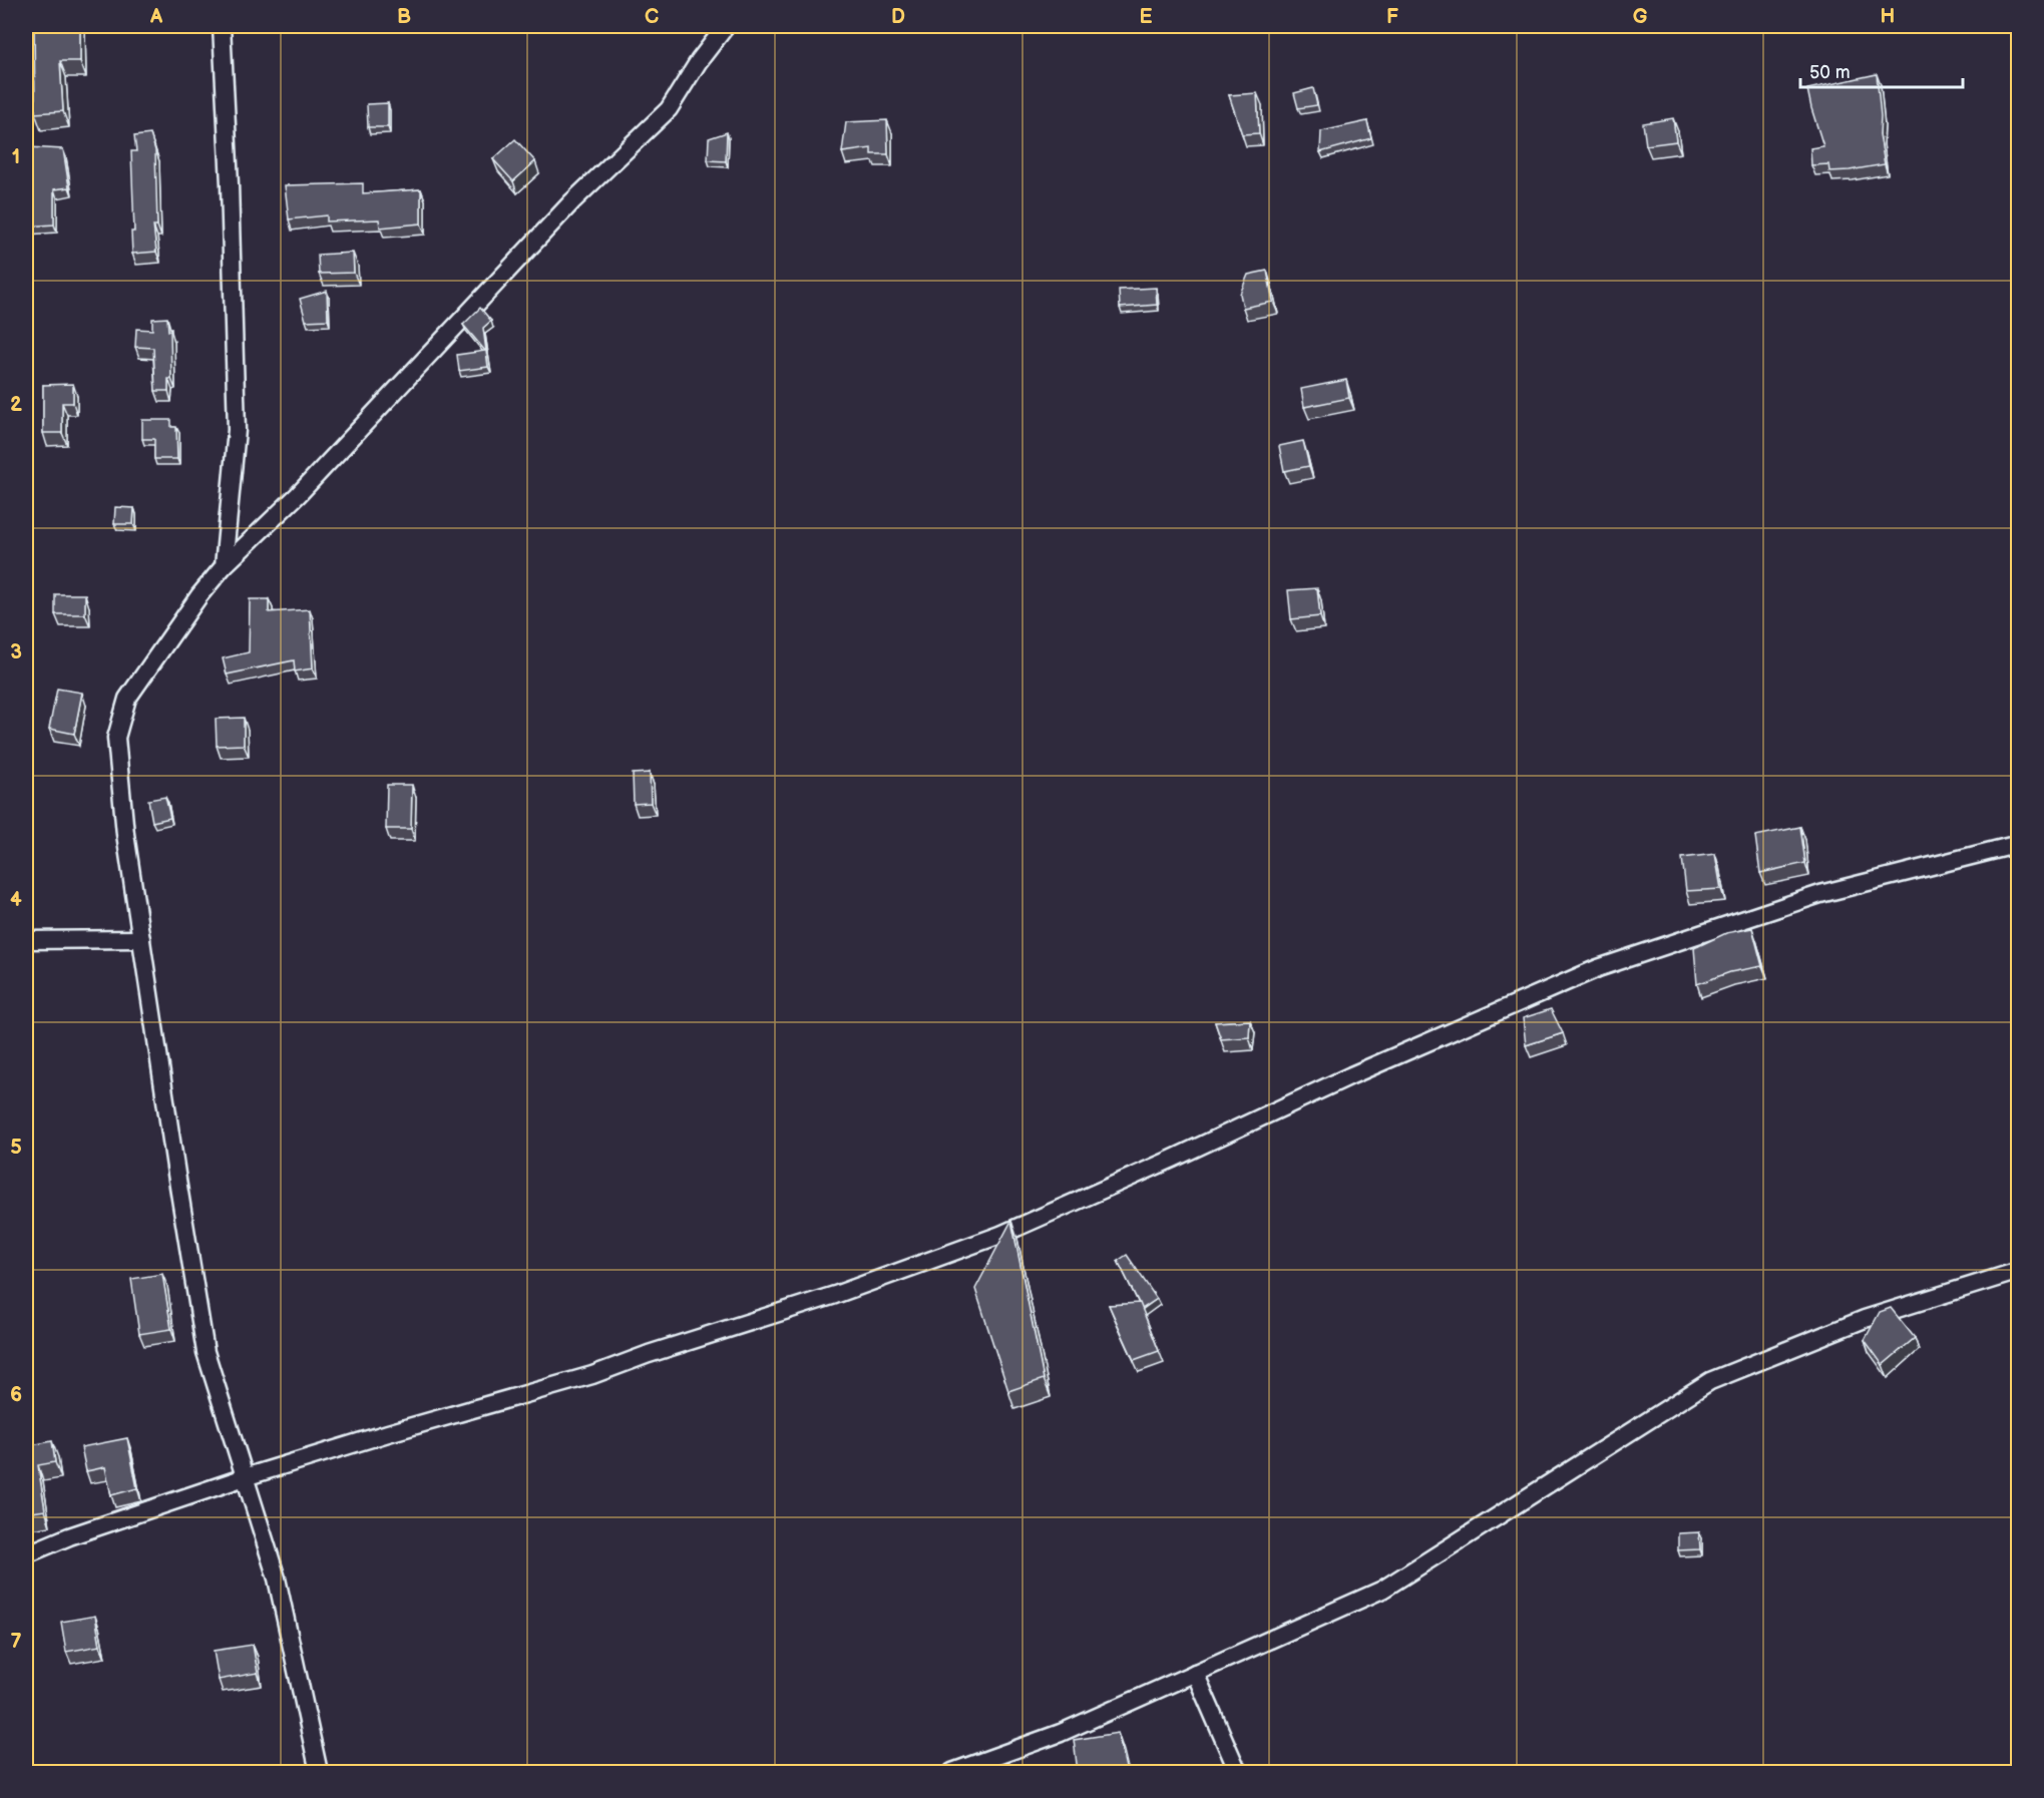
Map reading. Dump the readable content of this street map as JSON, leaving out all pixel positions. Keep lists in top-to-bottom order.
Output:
{
  "scale_bar": "50 m",
  "grid": {
    "columns": [
      "A",
      "B",
      "C",
      "D",
      "E",
      "F",
      "G",
      "H"
    ],
    "rows": [
      "1",
      "2",
      "3",
      "4",
      "5",
      "6",
      "7"
    ]
  }
}
